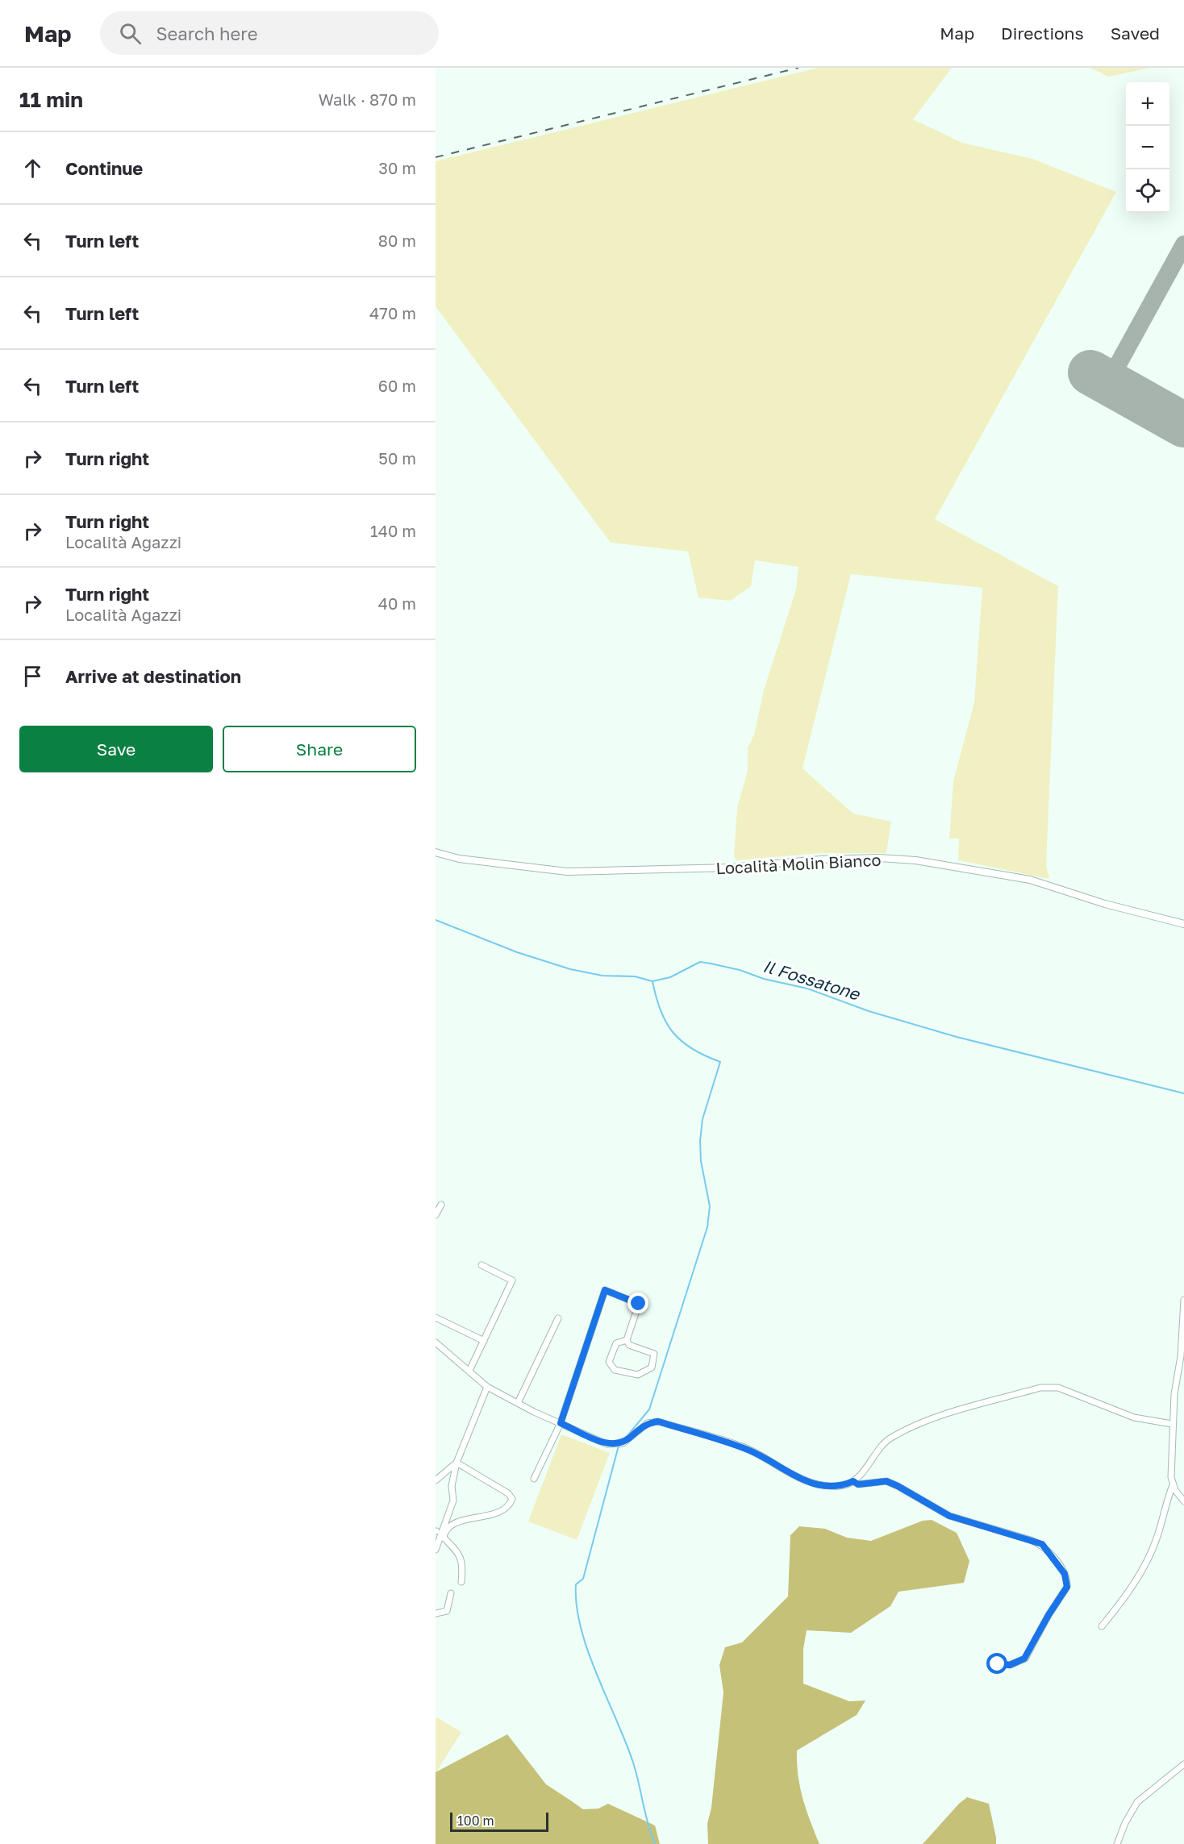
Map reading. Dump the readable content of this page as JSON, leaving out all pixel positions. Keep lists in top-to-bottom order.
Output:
{
  "streets": {
    "street": ["Località Molin Bianco"]
  },
  "water": ["Il Fossatone"],
  "scale_bar": "100 m",
  "page": {
    "header": "Map",
    "search": "Search here",
    "nav": ["Map", "Directions", "Saved"],
    "heading": ["11 min", "Walk · 870 m"],
    "map_buttons": ["+", "−"],
    "list": [
      ["Continue", "30 m"],
      ["Turn left", "80 m"],
      ["Turn left", "470 m"],
      ["Turn left", "60 m"],
      ["Turn right", "50 m"],
      ["Turn right", "Località Agazzi", "140 m"],
      ["Turn right", "Località Agazzi", "40 m"],
      "Arrive at destination"
    ],
    "buttons": ["Save", "Share"],
    "scale": "100 m"
  }
}
